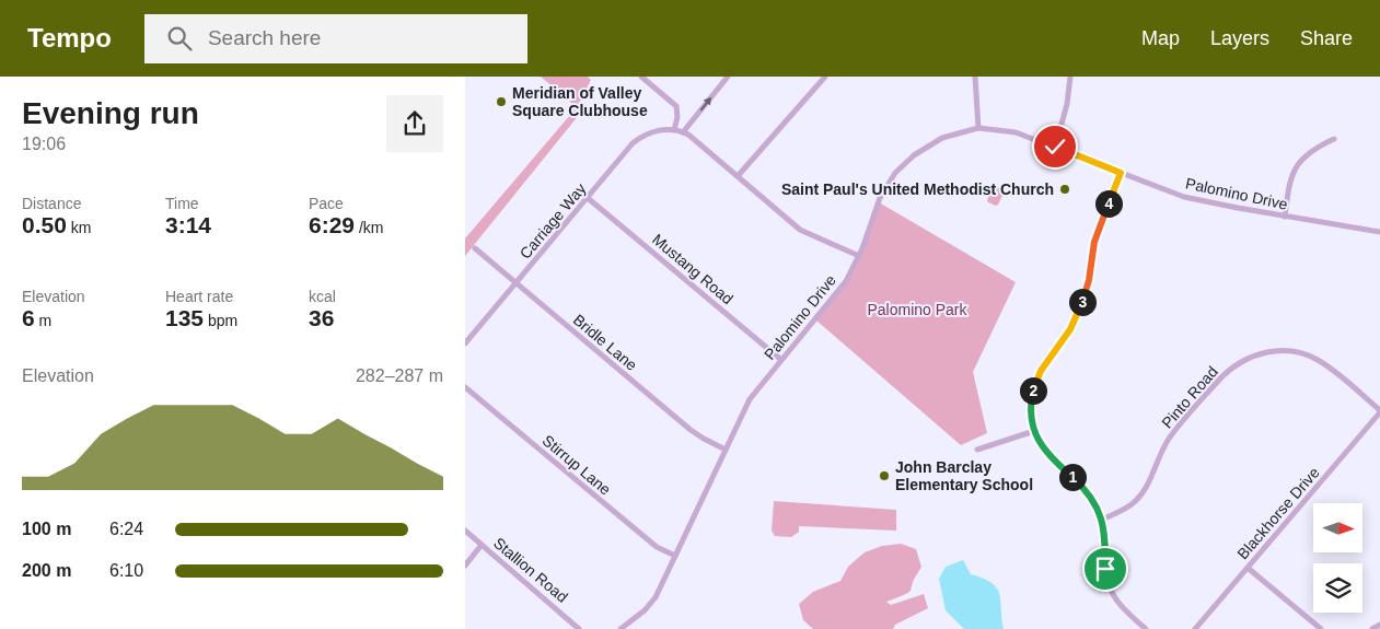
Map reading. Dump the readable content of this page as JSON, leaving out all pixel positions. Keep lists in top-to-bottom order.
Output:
{
  "streets": {
    "street": [
      "Palomino Drive",
      "Carriage Way",
      "Mustang Road",
      "Bridle Lane",
      "Pinto Road",
      "Stirrup Lane",
      "Blackhorse Drive",
      "Stallion Road"
    ]
  },
  "crossings": [
    ["Palomino Drive", "Mustang Road"],
    ["Palomino Drive", "Bridle Lane"],
    ["Palomino Drive", "Stirrup Lane"],
    ["Carriage Way", "Mustang Road"],
    ["Carriage Way", "Bridle Lane"],
    ["Pinto Road", "Blackhorse Drive"]
  ],
  "parks": ["Palomino Park"],
  "places": ["Meridian of Valley Square Clubhouse", "Saint Paul's United Methodist Church", "John Barclay Elementary School"],
  "north": "right",
  "page": {
    "header": "Tempo",
    "search": "Search here",
    "nav": ["Map", "Layers", "Share"],
    "heading": ["Evening run", "19:06"],
    "stats": [
      ["Distance", "0.50 km"],
      ["Time", "3:14"],
      ["Pace", "6:29 /km"],
      ["Elevation", "6 m"],
      ["Heart rate", "135 bpm"],
      ["kcal", "36"]
    ],
    "pins": [
      "4",
      "3",
      "2",
      "1"
    ],
    "chart": ["Elevation", "282–287 m"],
    "list": [
      {
        "name": "100 m",
        "note": "6:24"
      },
      {
        "name": "200 m",
        "note": "6:10"
      }
    ]
  }
}
